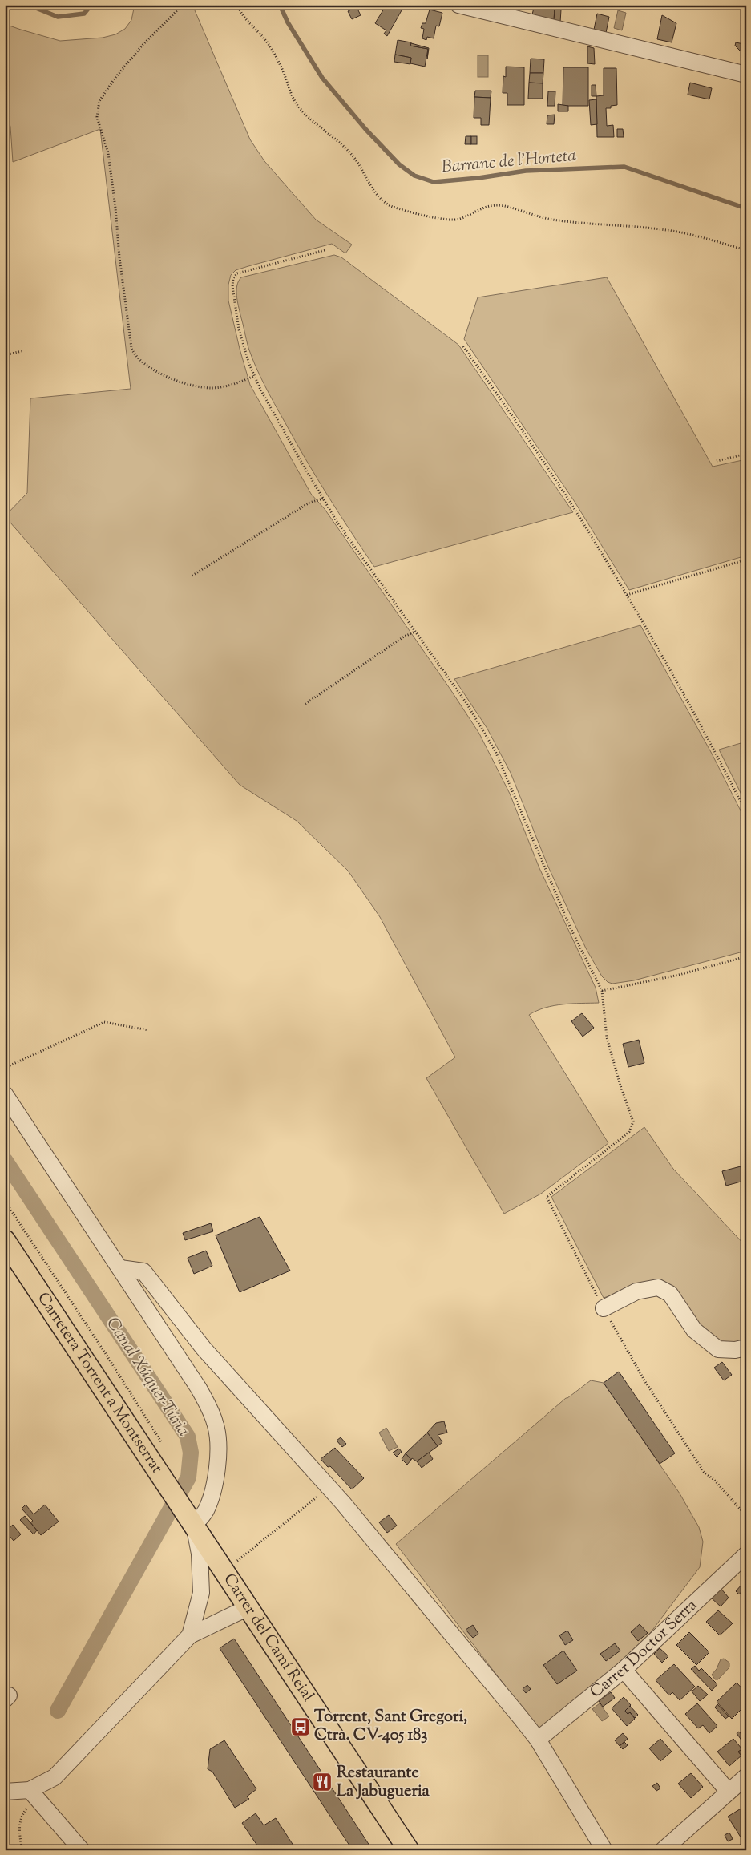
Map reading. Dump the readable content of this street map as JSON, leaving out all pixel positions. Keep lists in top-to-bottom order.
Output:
{
  "streets": {
    "main road": ["Carretera Torrent a Montserrat", "Carrer del Camí Reial"],
    "street": ["Carrer Doctor Serra"]
  },
  "crossings": [
    ["Carretera Torrent a Montserrat", "Carrer del Camí Reial"]
  ],
  "water": ["Barranc de l'Horteta", "Canal Xúquer-Túria"],
  "places": {
    "bus stop": ["Torrent, Sant Gregori, Ctra. CV-405 183"],
    "restaurant": ["Restaurante La Jabugueria"]
  }
}
